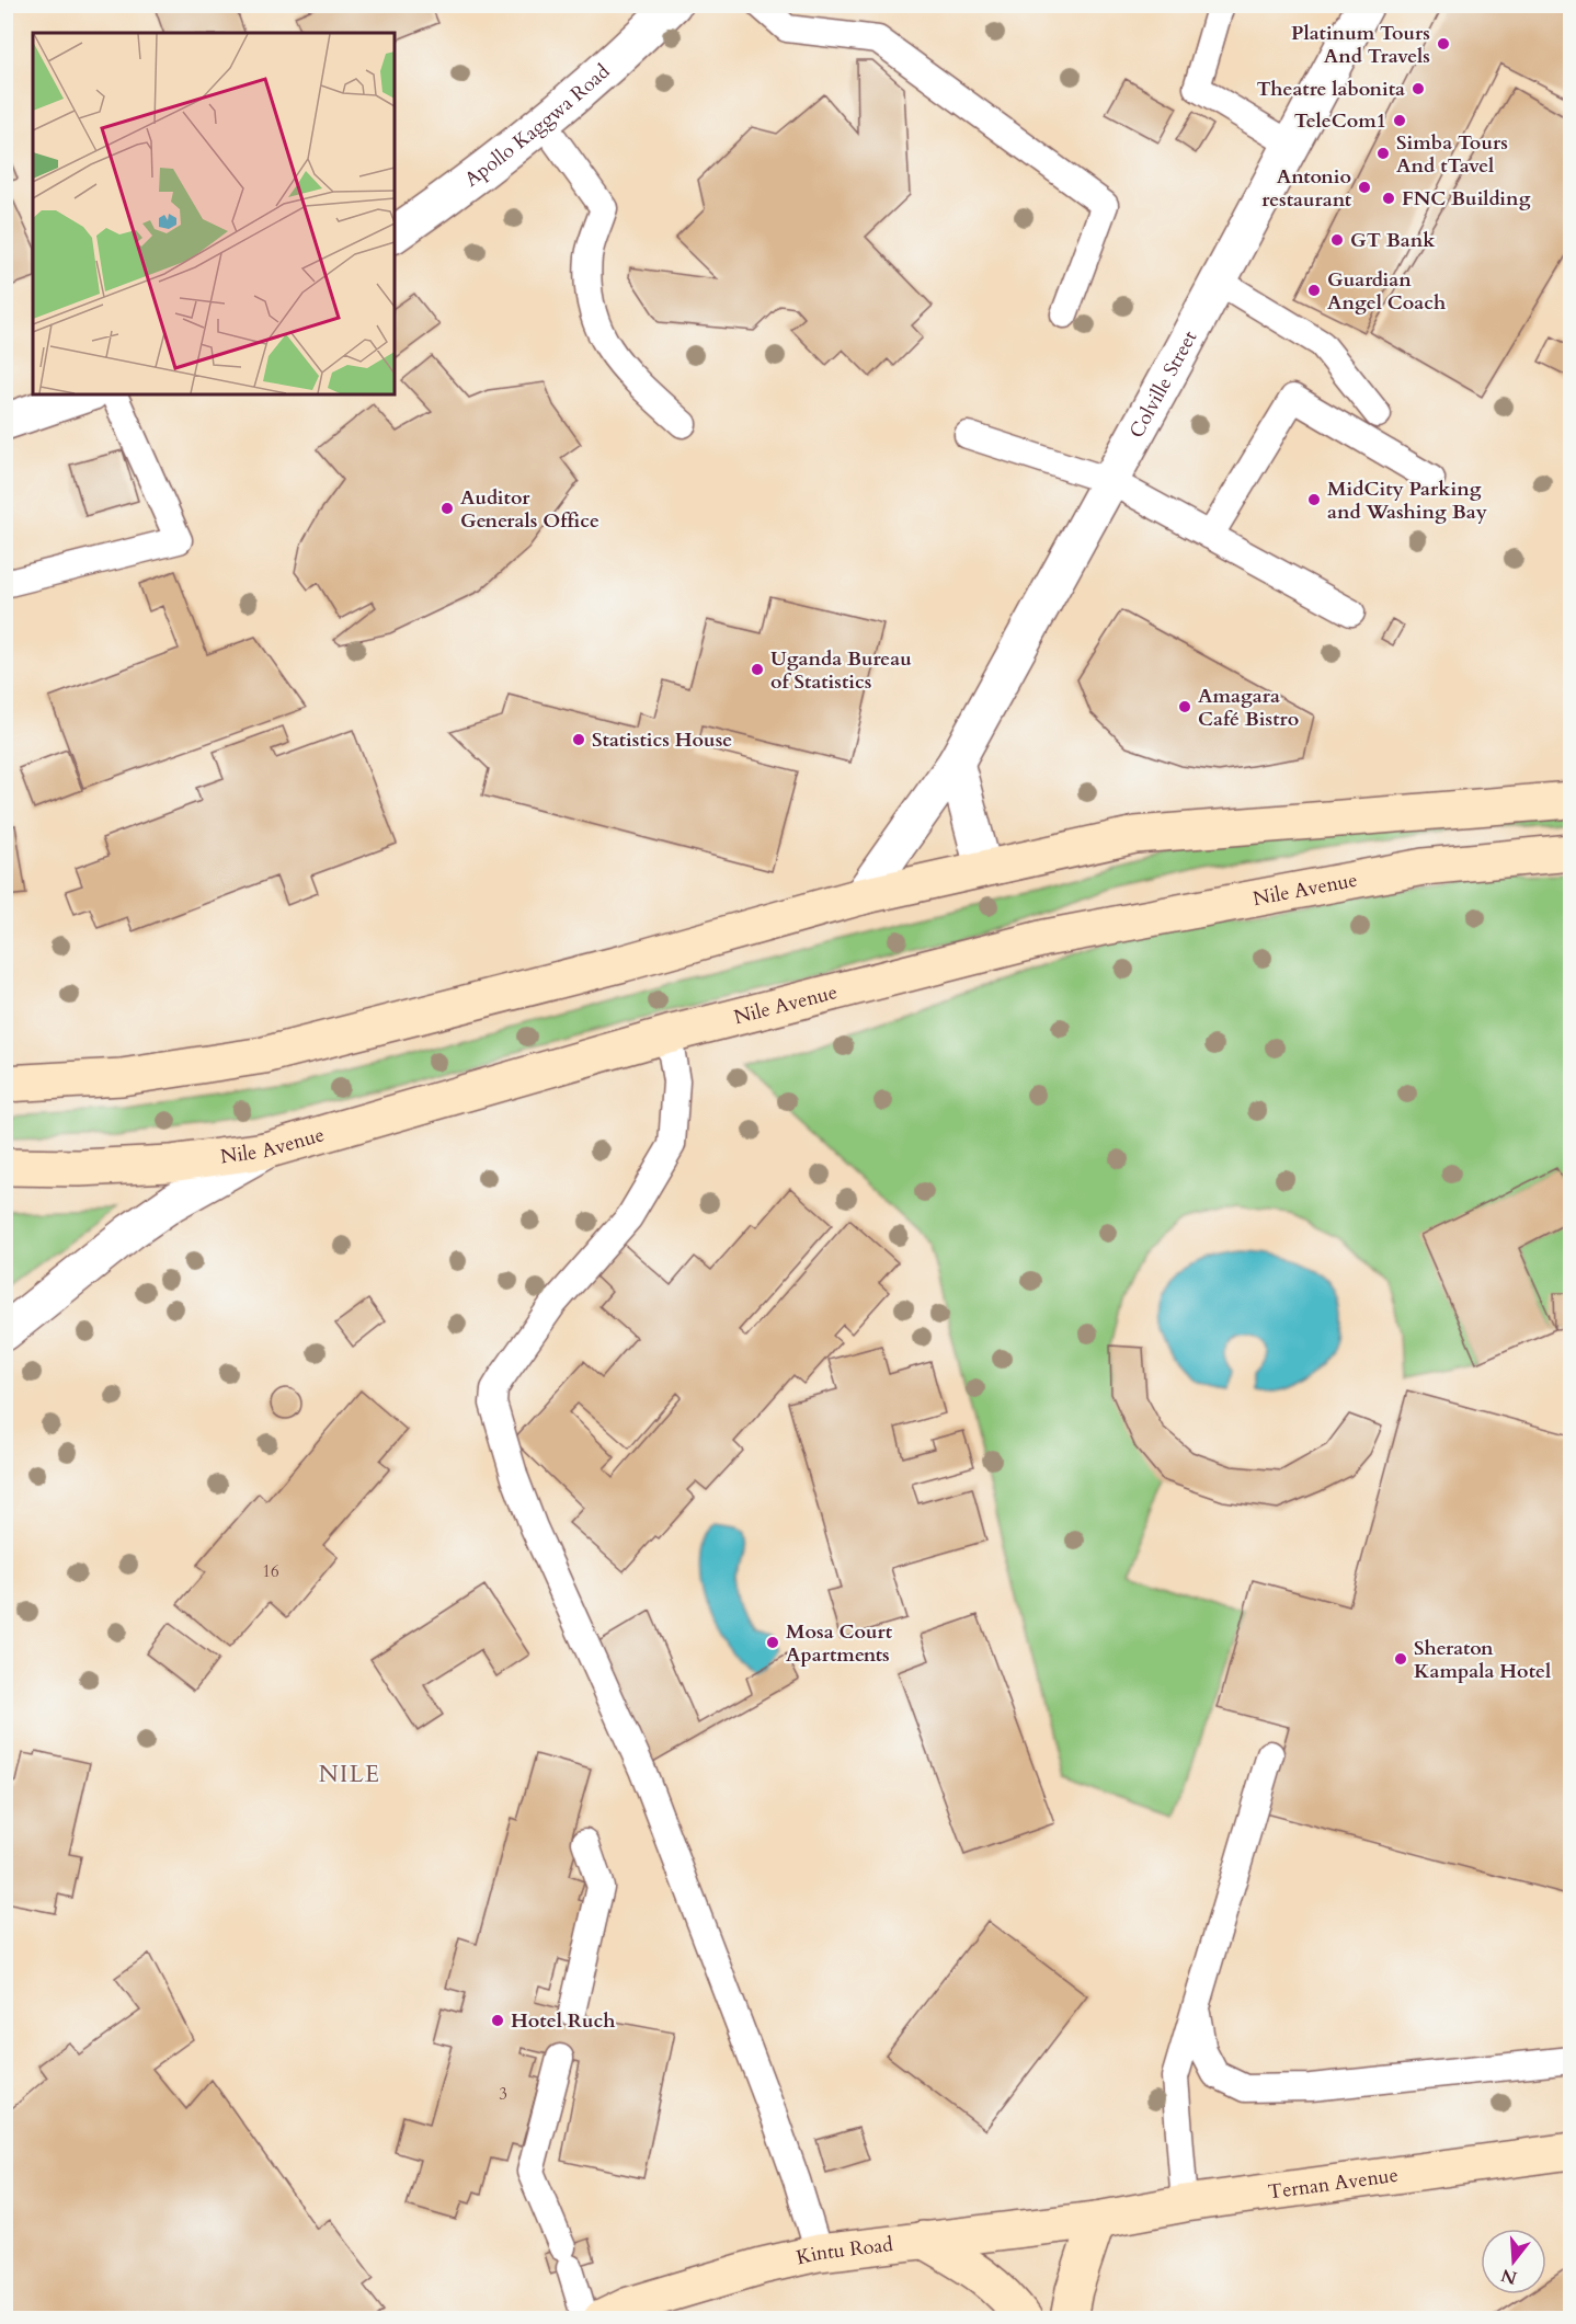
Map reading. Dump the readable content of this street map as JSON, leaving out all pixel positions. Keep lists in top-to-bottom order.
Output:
{
  "streets": {
    "main road": ["Nile Avenue", "Ternan Avenue", "Kintu Road"],
    "street": ["Apollo Kaggwa Road", "Colville Street"]
  },
  "crossings": [
    ["Ternan Avenue", "Kintu Road"]
  ],
  "districts": ["NILE"],
  "places": [
    "Platinum Tours And Travels",
    "Theatre labonita",
    "TeleCom1",
    "Simba Tours And tTavel",
    "Antonio restaurant",
    "FNC Building",
    "GT Bank",
    "Guardian Angel Coach",
    "MidCity Parking and Washing Bay",
    "Auditor Generals Office",
    "Uganda Bureau of Statistics",
    "Amagara Café Bistro",
    "Statistics House",
    "Mosa Court Apartments",
    "Sheraton Kampala Hotel",
    "Hotel Ruch"
  ],
  "house_numbers": ["16", "3"],
  "north": "bottom"
}
